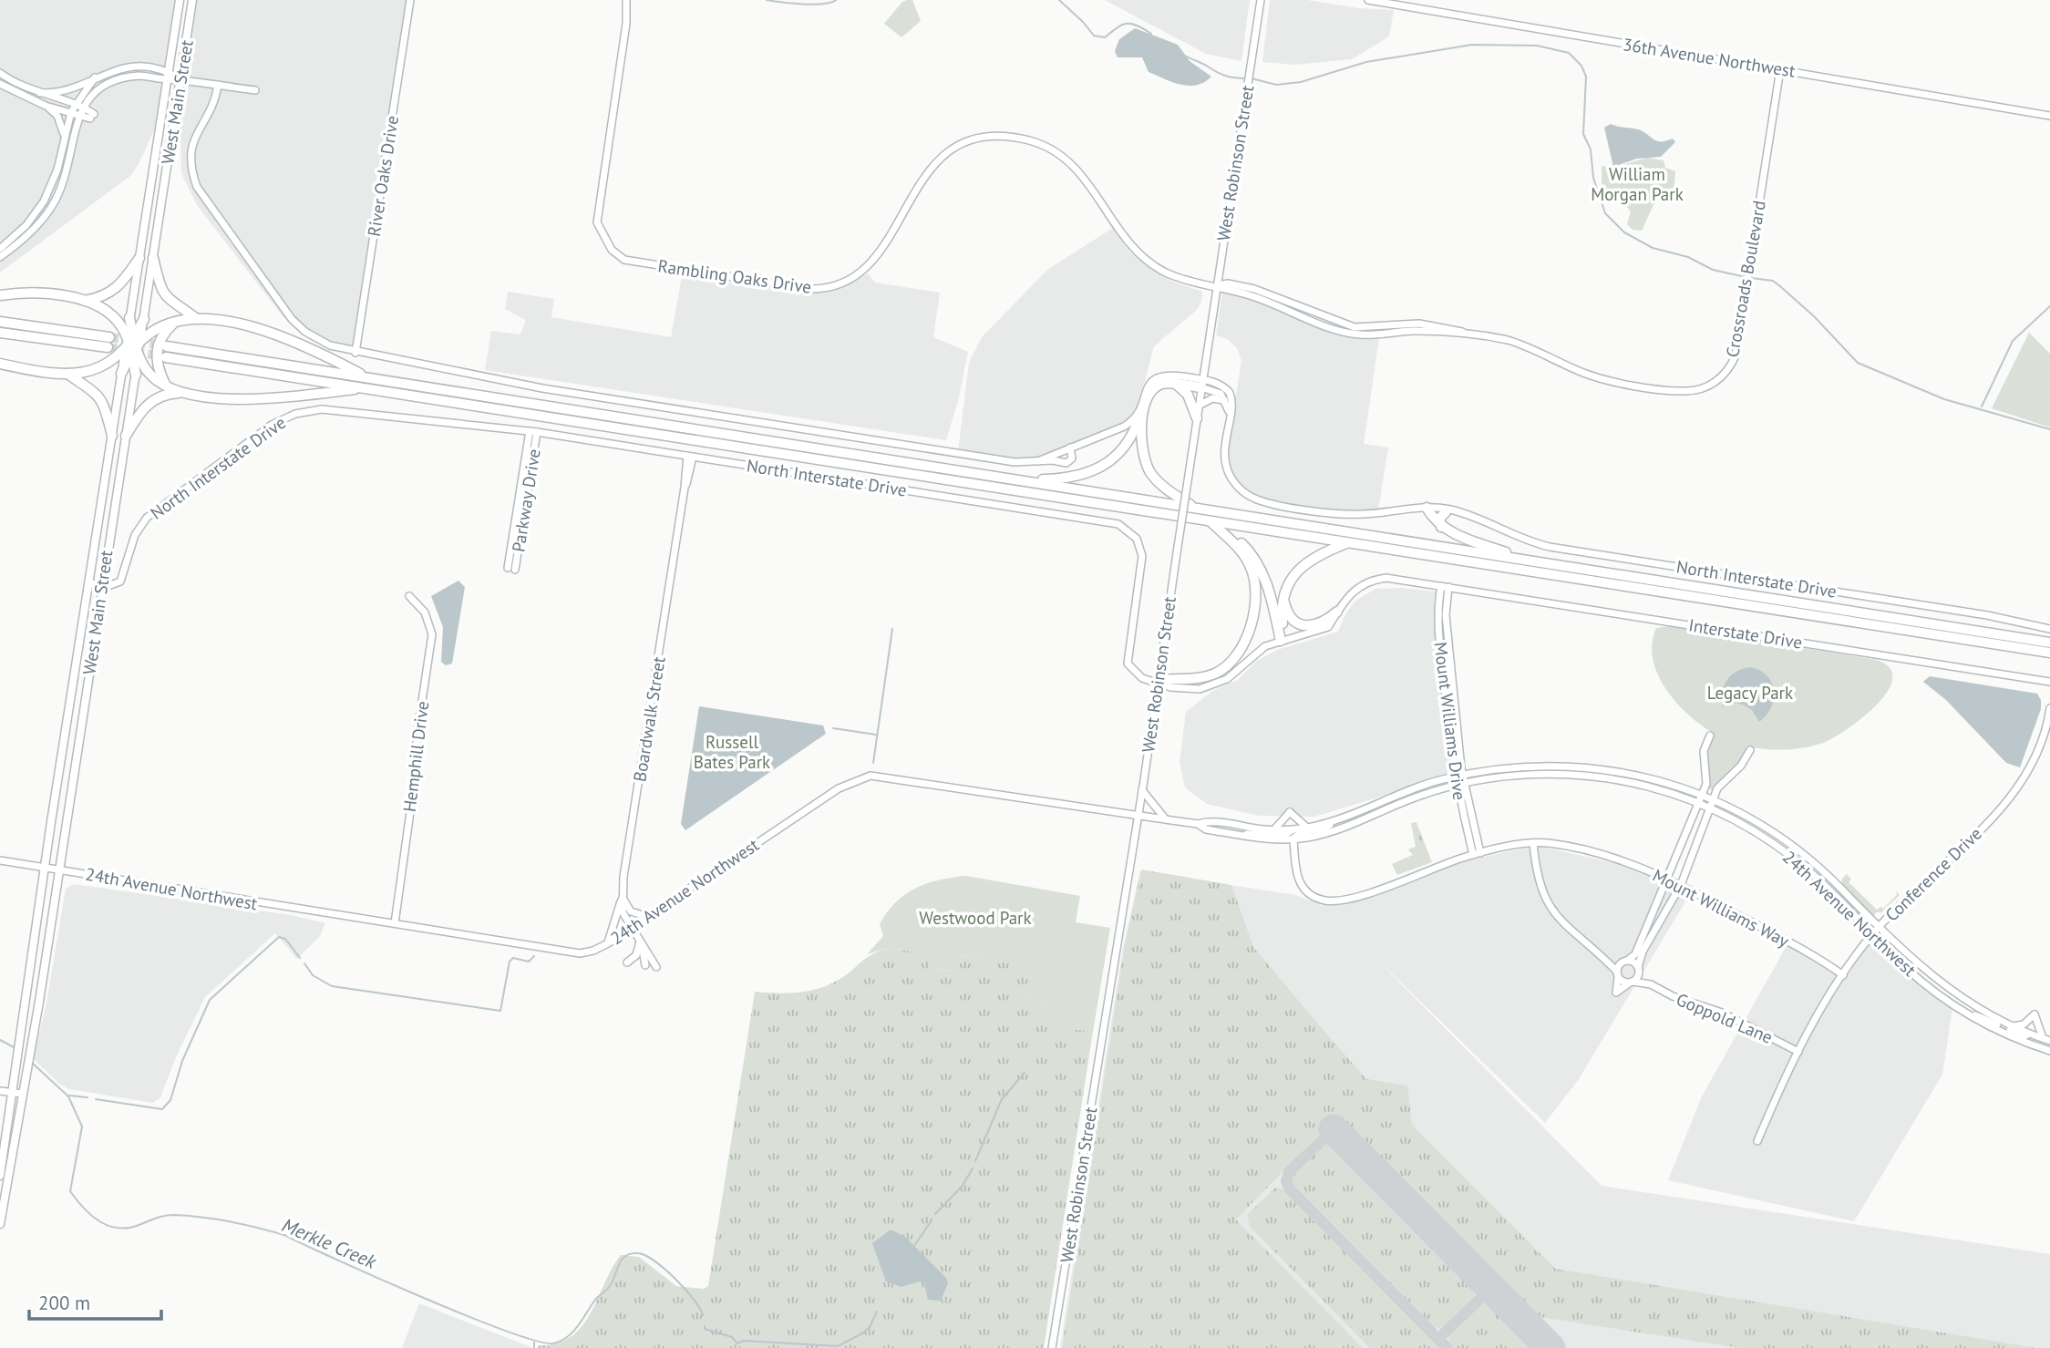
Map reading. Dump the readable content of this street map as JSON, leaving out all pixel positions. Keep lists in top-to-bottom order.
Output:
{
  "streets": {
    "main road": [
      "36th Avenue Northwest",
      "West Main Street",
      "West Robinson Street",
      "River Oaks Drive",
      "Rambling Oaks Drive",
      "Crossroads Boulevard",
      "North Interstate Drive",
      "Parkway Drive",
      "Interstate Drive",
      "Boardwalk Street",
      "Mount Williams Drive",
      "Hemphill Drive",
      "Conference Drive",
      "24th Avenue Northwest",
      "Mount Williams Way",
      "Goppold Lane"
    ]
  },
  "crossings": [
    ["36th Avenue Northwest", "Crossroads Boulevard"],
    ["West Main Street", "North Interstate Drive"],
    ["West Main Street", "24th Avenue Northwest"],
    ["West Robinson Street", "Rambling Oaks Drive"],
    ["West Robinson Street", "Crossroads Boulevard"],
    ["West Robinson Street", "North Interstate Drive"],
    ["West Robinson Street", "24th Avenue Northwest"],
    ["River Oaks Drive", "North Interstate Drive"],
    ["Rambling Oaks Drive", "Crossroads Boulevard"],
    ["North Interstate Drive", "Parkway Drive"],
    ["North Interstate Drive", "Interstate Drive"],
    ["North Interstate Drive", "Boardwalk Street"],
    ["North Interstate Drive", "Mount Williams Drive"],
    ["Interstate Drive", "Mount Williams Drive"],
    ["Boardwalk Street", "24th Avenue Northwest"],
    ["Mount Williams Drive", "24th Avenue Northwest"],
    ["Mount Williams Drive", "Mount Williams Way"],
    ["Hemphill Drive", "24th Avenue Northwest"],
    ["Conference Drive", "24th Avenue Northwest"],
    ["Conference Drive", "Mount Williams Way"],
    ["Conference Drive", "Goppold Lane"]
  ],
  "water": ["Merkle Creek"],
  "parks": [
    "William Morgan Park",
    "Legacy Park",
    "Russell Bates Park",
    "Westwood Park"
  ],
  "scale_bar": "200 m"
}
